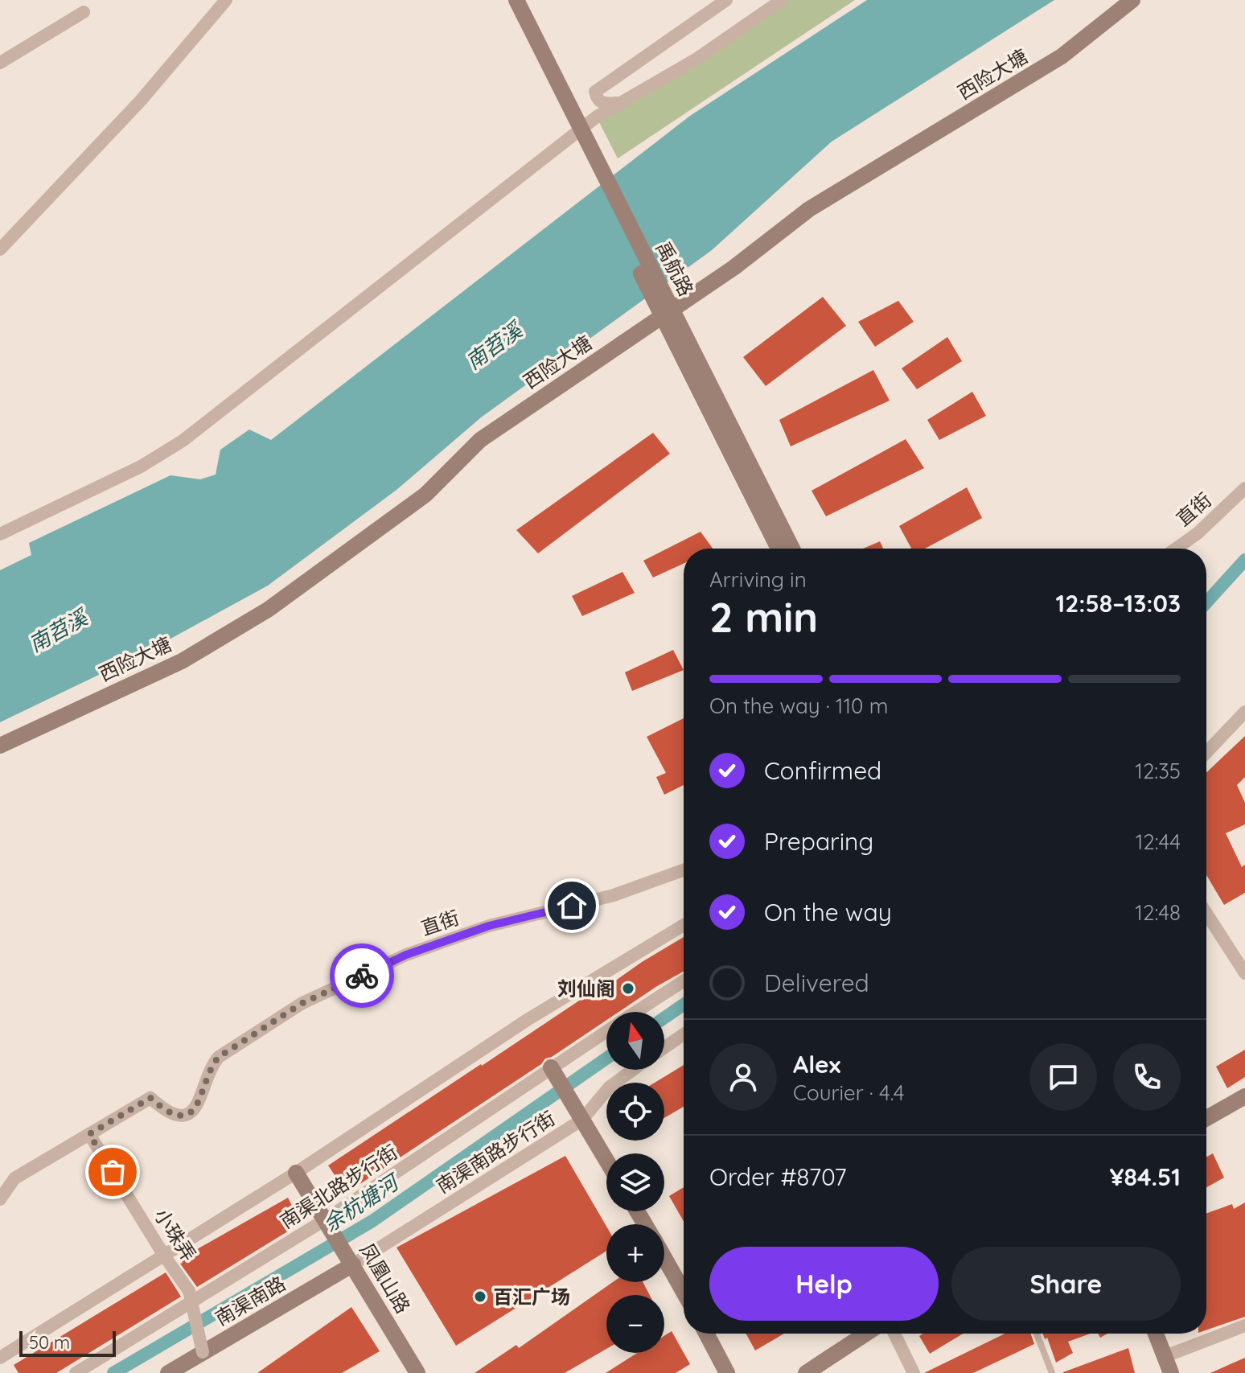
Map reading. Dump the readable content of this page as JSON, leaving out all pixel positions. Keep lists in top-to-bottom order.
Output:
{
  "streets": {
    "street": [
      "西险大塘",
      "禹航路",
      "直街",
      "南渠南路步行街",
      "南渠北路步行街",
      "小珠弄",
      "凤凰山路",
      "南渠南路"
    ]
  },
  "crossings": [
    ["直街", "小珠弄"],
    ["南渠南路步行街", "凤凰山路"],
    ["南渠南路步行街", "南渠南路"],
    ["南渠北路步行街", "凤凰山路"],
    ["小珠弄", "南渠南路"],
    ["凤凰山路", "南渠南路"]
  ],
  "water": ["南苕溪", "余杭塘河"],
  "places": ["刘仙阁", "百汇广场"],
  "scale_bar": "50 m",
  "north": "top",
  "page": {
    "heading": ["2 min", "Arriving in", "12:58–13:03"],
    "panel": [
      "Alex",
      "Courier · 4.4",
      "Order #8707",
      "¥84.51"
    ],
    "bar": "On the way · 110 m",
    "list": [
      ["Confirmed", "12:35"],
      ["Preparing", "12:44"],
      ["On the way", "12:48"],
      "Delivered"
    ],
    "map_buttons": ["+", "−"],
    "buttons": ["Help", "Share"],
    "scale": "50 m"
  }
}
